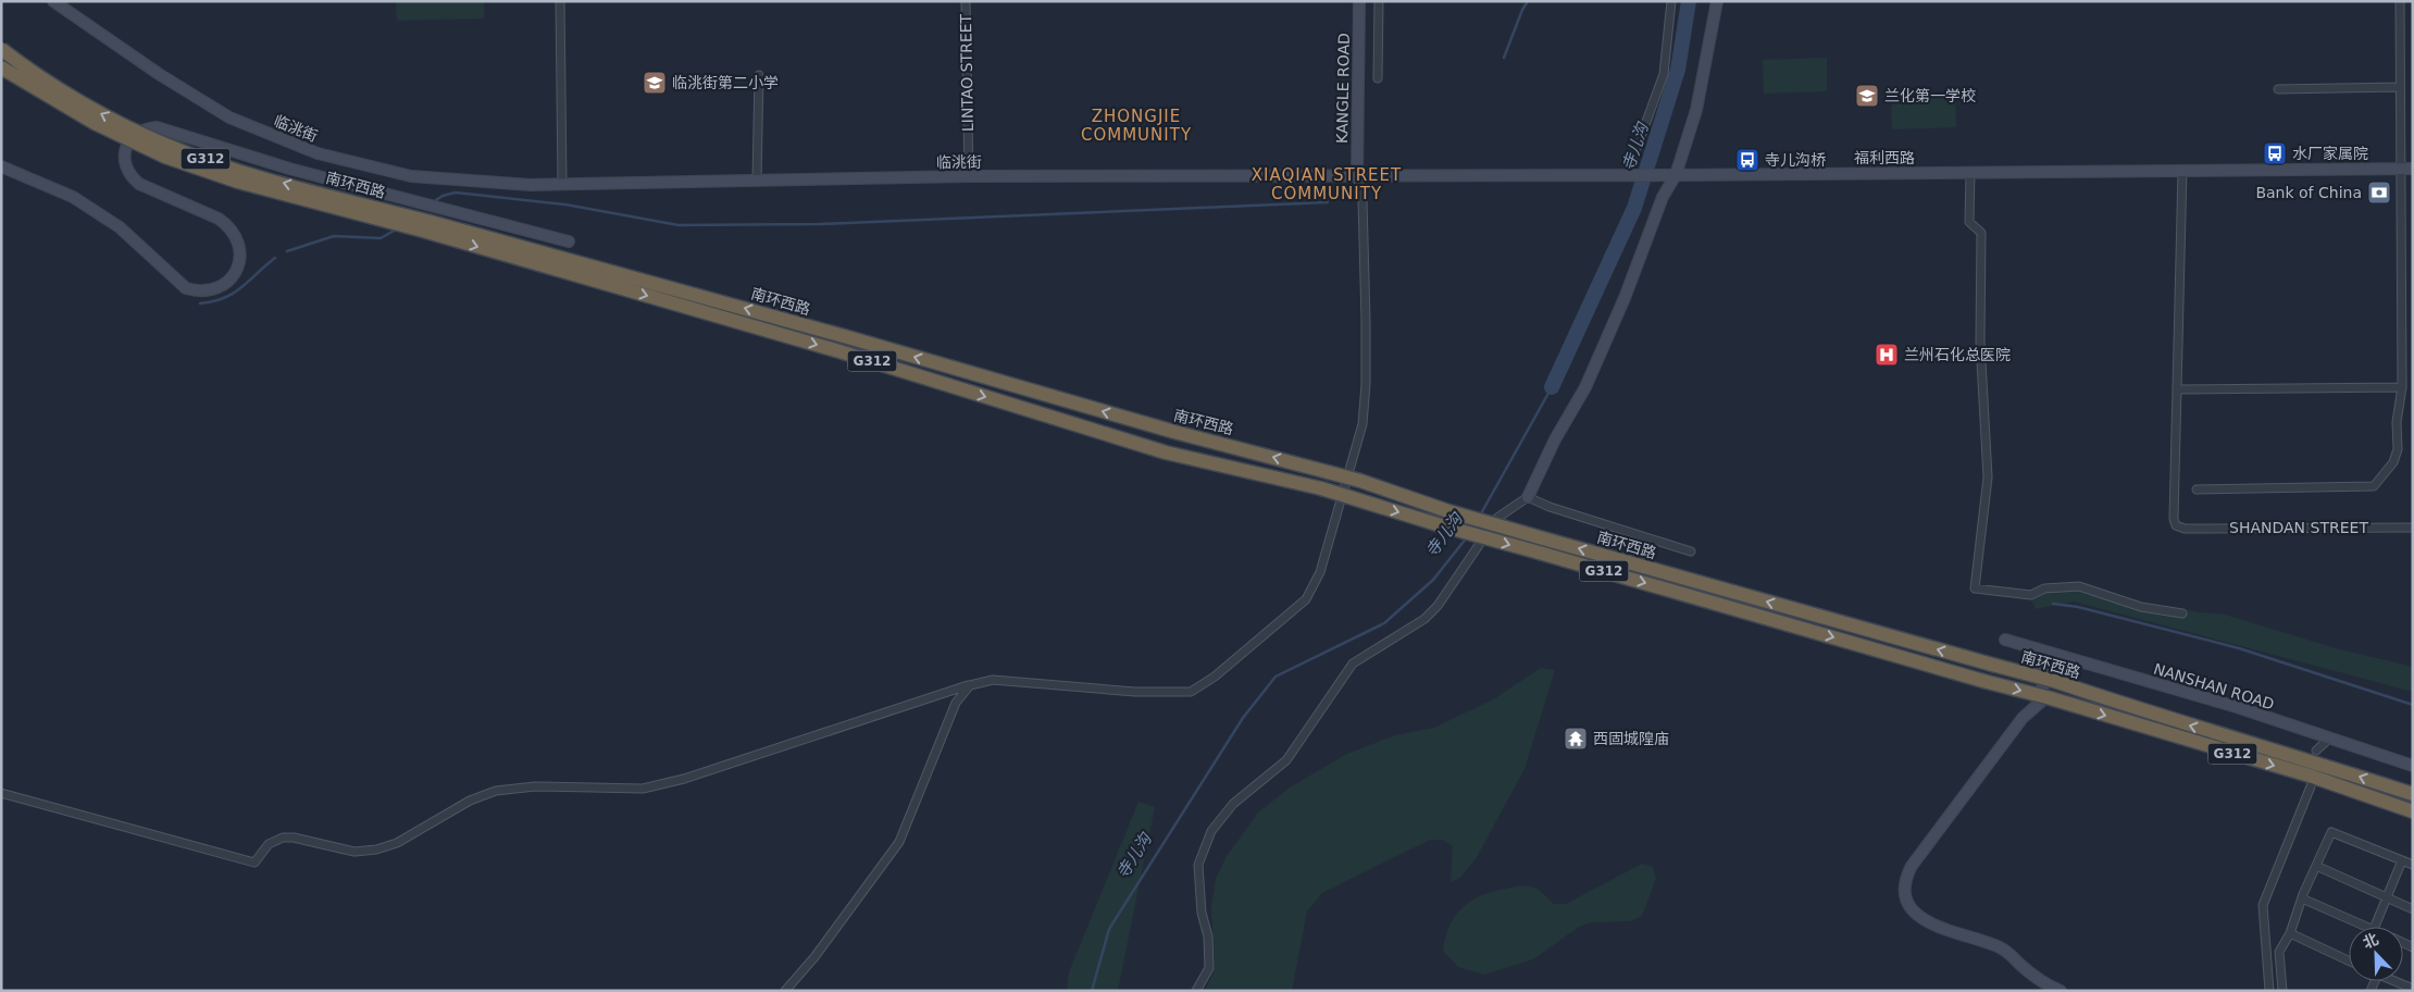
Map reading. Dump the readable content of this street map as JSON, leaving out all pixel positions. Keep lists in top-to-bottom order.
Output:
{
  "streets": {
    "highway": ["G312", "南环西路"],
    "street": [
      "LINTAO STREET",
      "KANGLE ROAD",
      "临洮街",
      "福利西路",
      "SHANDAN STREET",
      "NANSHAN ROAD"
    ]
  },
  "crossings": [
    ["LINTAO STREET", "临洮街"],
    ["KANGLE ROAD", "临洮街"],
    ["KANGLE ROAD", "福利西路"],
    ["临洮街", "福利西路"]
  ],
  "districts": ["ZHONGJIE COMMUNITY", "XIAQIAN STREET COMMUNITY"],
  "water": ["寺儿沟"],
  "places": {
    "school or university": ["临洮街第二小学", "兰化第一学校"],
    "bus stop": ["水厂家属院", "寺儿沟桥"],
    "bank": ["Bank of China"],
    "hospital": ["兰州石化总医院"],
    "temple": ["西固城隍庙"]
  },
  "north": "top left"
}
